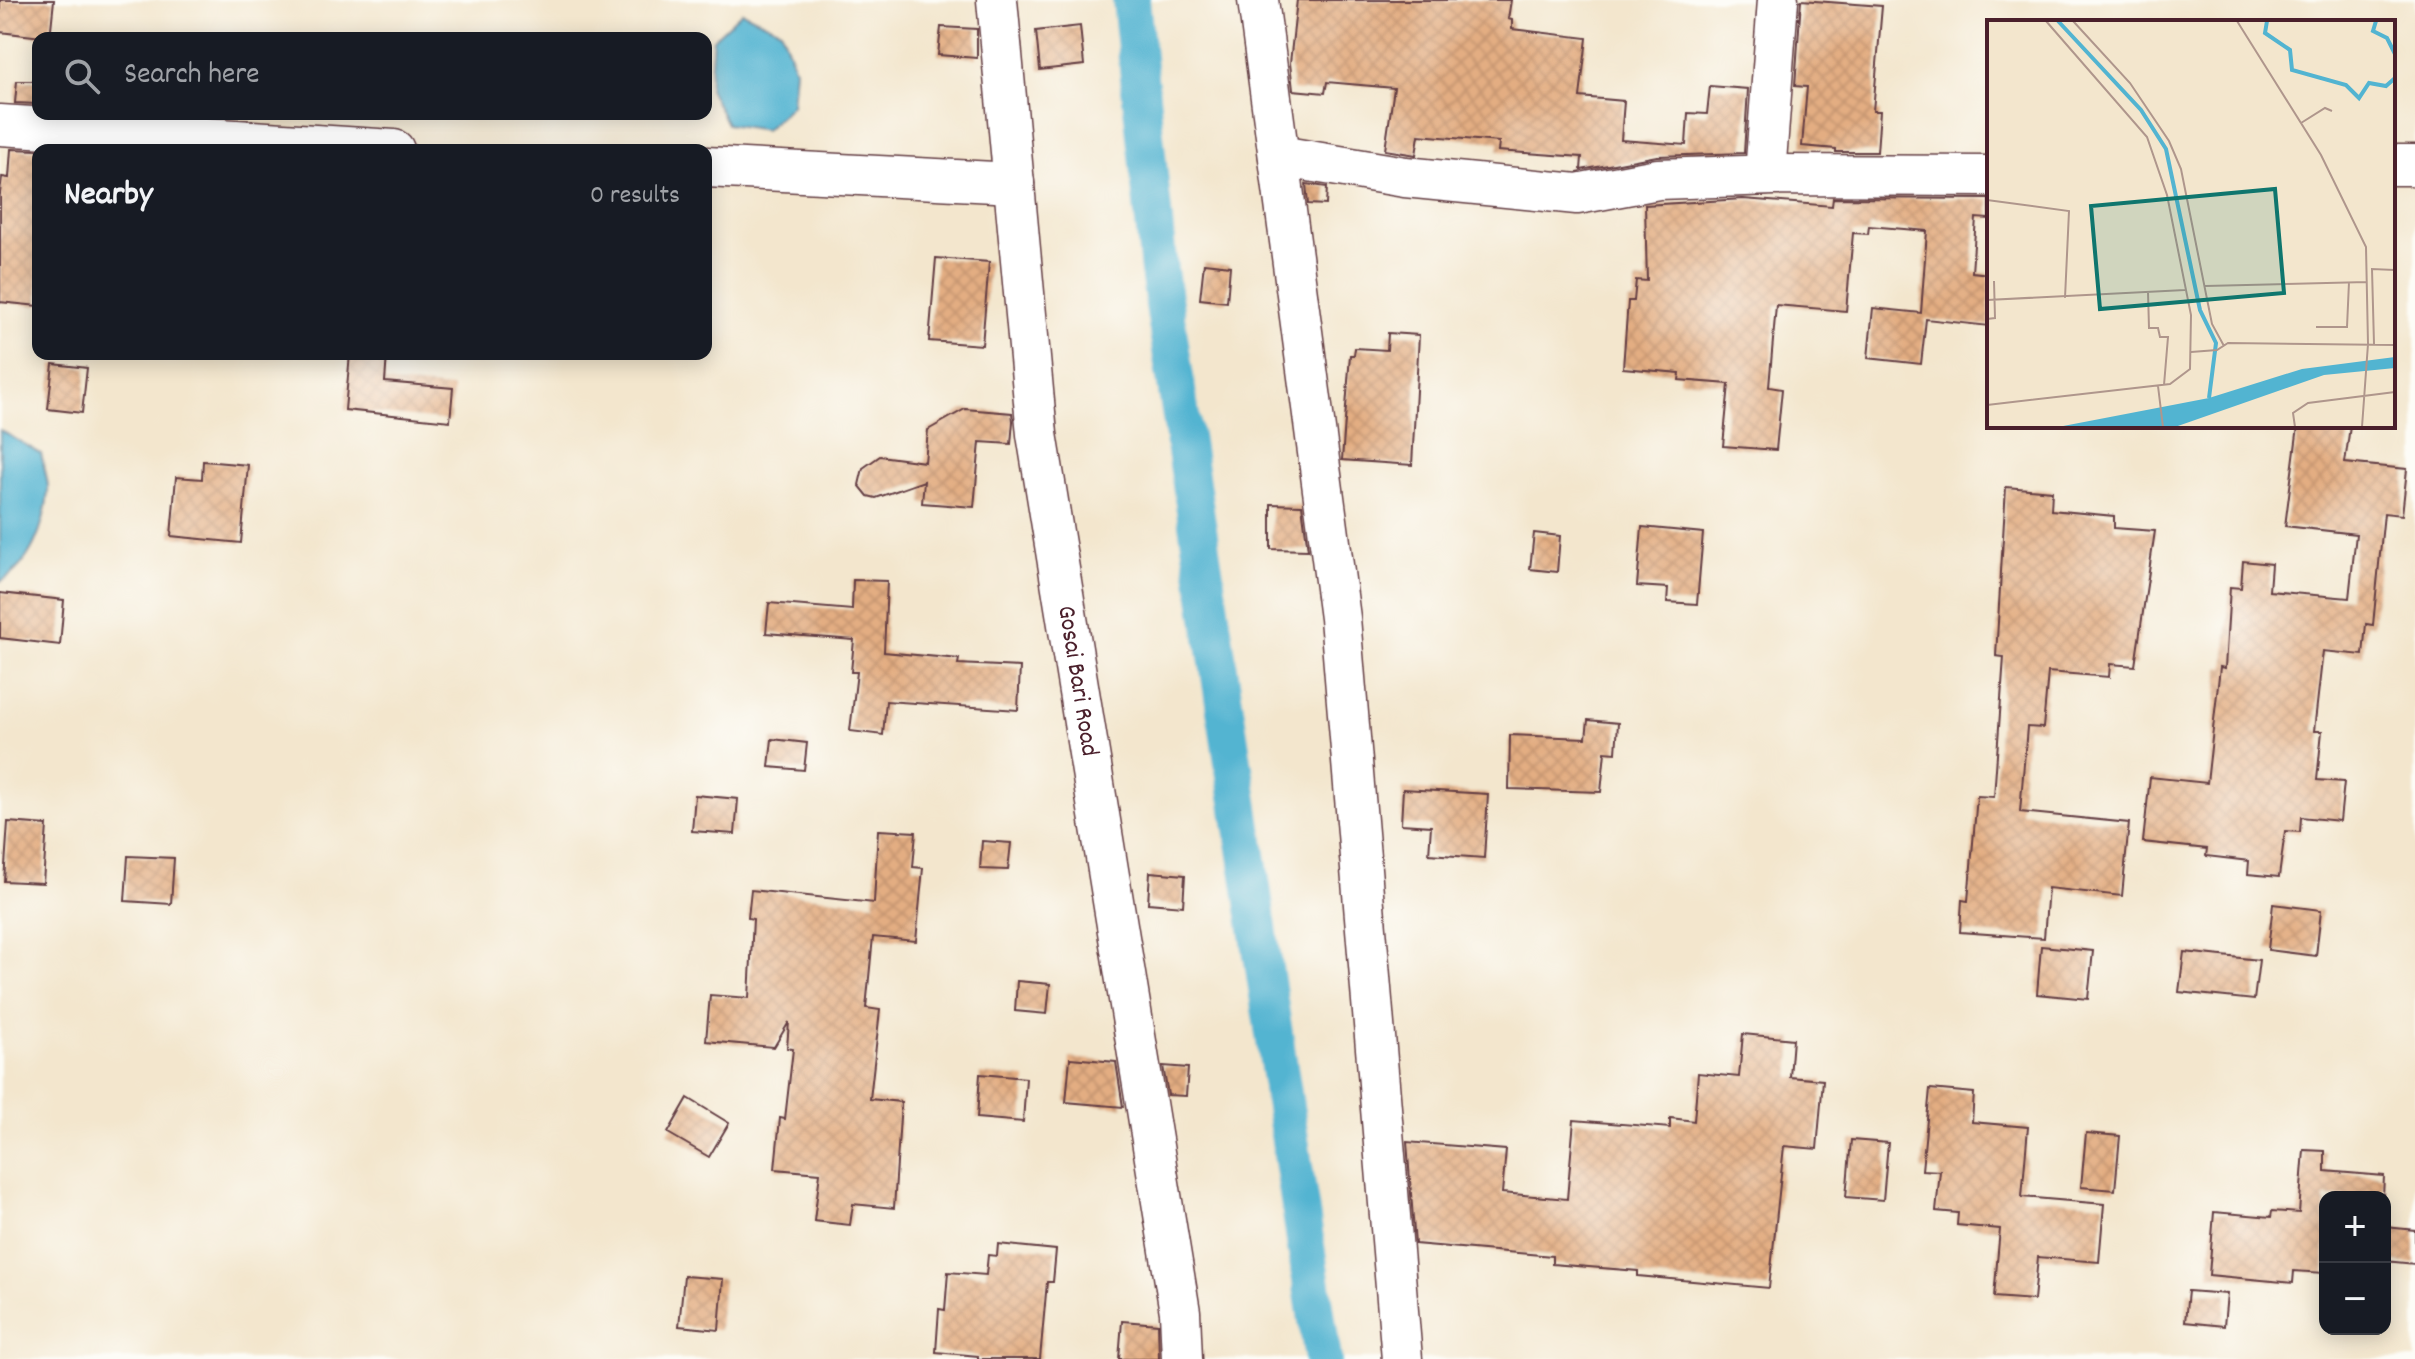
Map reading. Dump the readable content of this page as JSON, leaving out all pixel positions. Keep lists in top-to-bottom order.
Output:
{
  "streets": {
    "street": ["Gosai Bari Road"]
  },
  "page": {
    "search": "Search here",
    "heading": ["Nearby", "0 results"],
    "map_buttons": ["+", "−"]
  }
}
